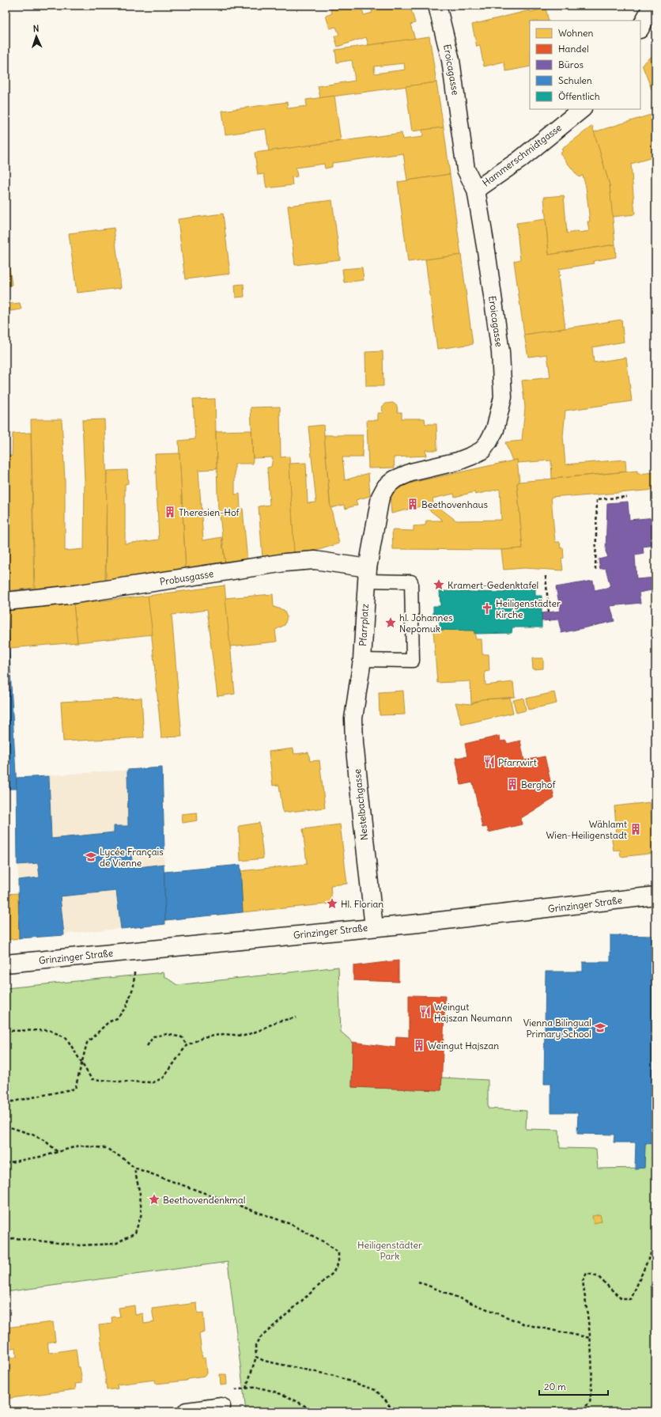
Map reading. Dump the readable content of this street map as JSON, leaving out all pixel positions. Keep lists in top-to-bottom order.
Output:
{
  "streets": {
    "street": [
      "Eroicagasse",
      "Hammerschmidtgasse",
      "Probusgasse",
      "Pfarrplatz",
      "Nestelbachgasse",
      "Grinzinger Straße"
    ]
  },
  "crossings": [
    ["Eroicagasse", "Hammerschmidtgasse"],
    ["Eroicagasse", "Probusgasse"],
    ["Eroicagasse", "Pfarrplatz"],
    ["Probusgasse", "Pfarrplatz"],
    ["Pfarrplatz", "Nestelbachgasse"],
    ["Nestelbachgasse", "Grinzinger Straße"]
  ],
  "parks": ["Heiligenstädter Park"],
  "places": {
    "building": [
      "Beethovenhaus",
      "Theresien-Hof",
      "Berghof",
      "Wählamt Wien-Heiligenstadt",
      "Weingut Hajszan"
    ],
    "place": [
      "Kramert-Gedenktafel",
      "hl. Johannes Nepomuk",
      "Hl. Florian",
      "Beethovendenkmal"
    ],
    "church": ["Heiligenstädter Kirche"],
    "restaurant": ["Pfarrwirt", "Weingut Hajszan Neumann"],
    "school or university": ["Lycée Français de Vienne", "Vienna Bilingual Primary School"]
  },
  "legend": [
    "Wohnen",
    "Handel",
    "Büros",
    "Schulen",
    "Öffentlich"
  ],
  "scale_bar": "20 m",
  "north": "top"
}
